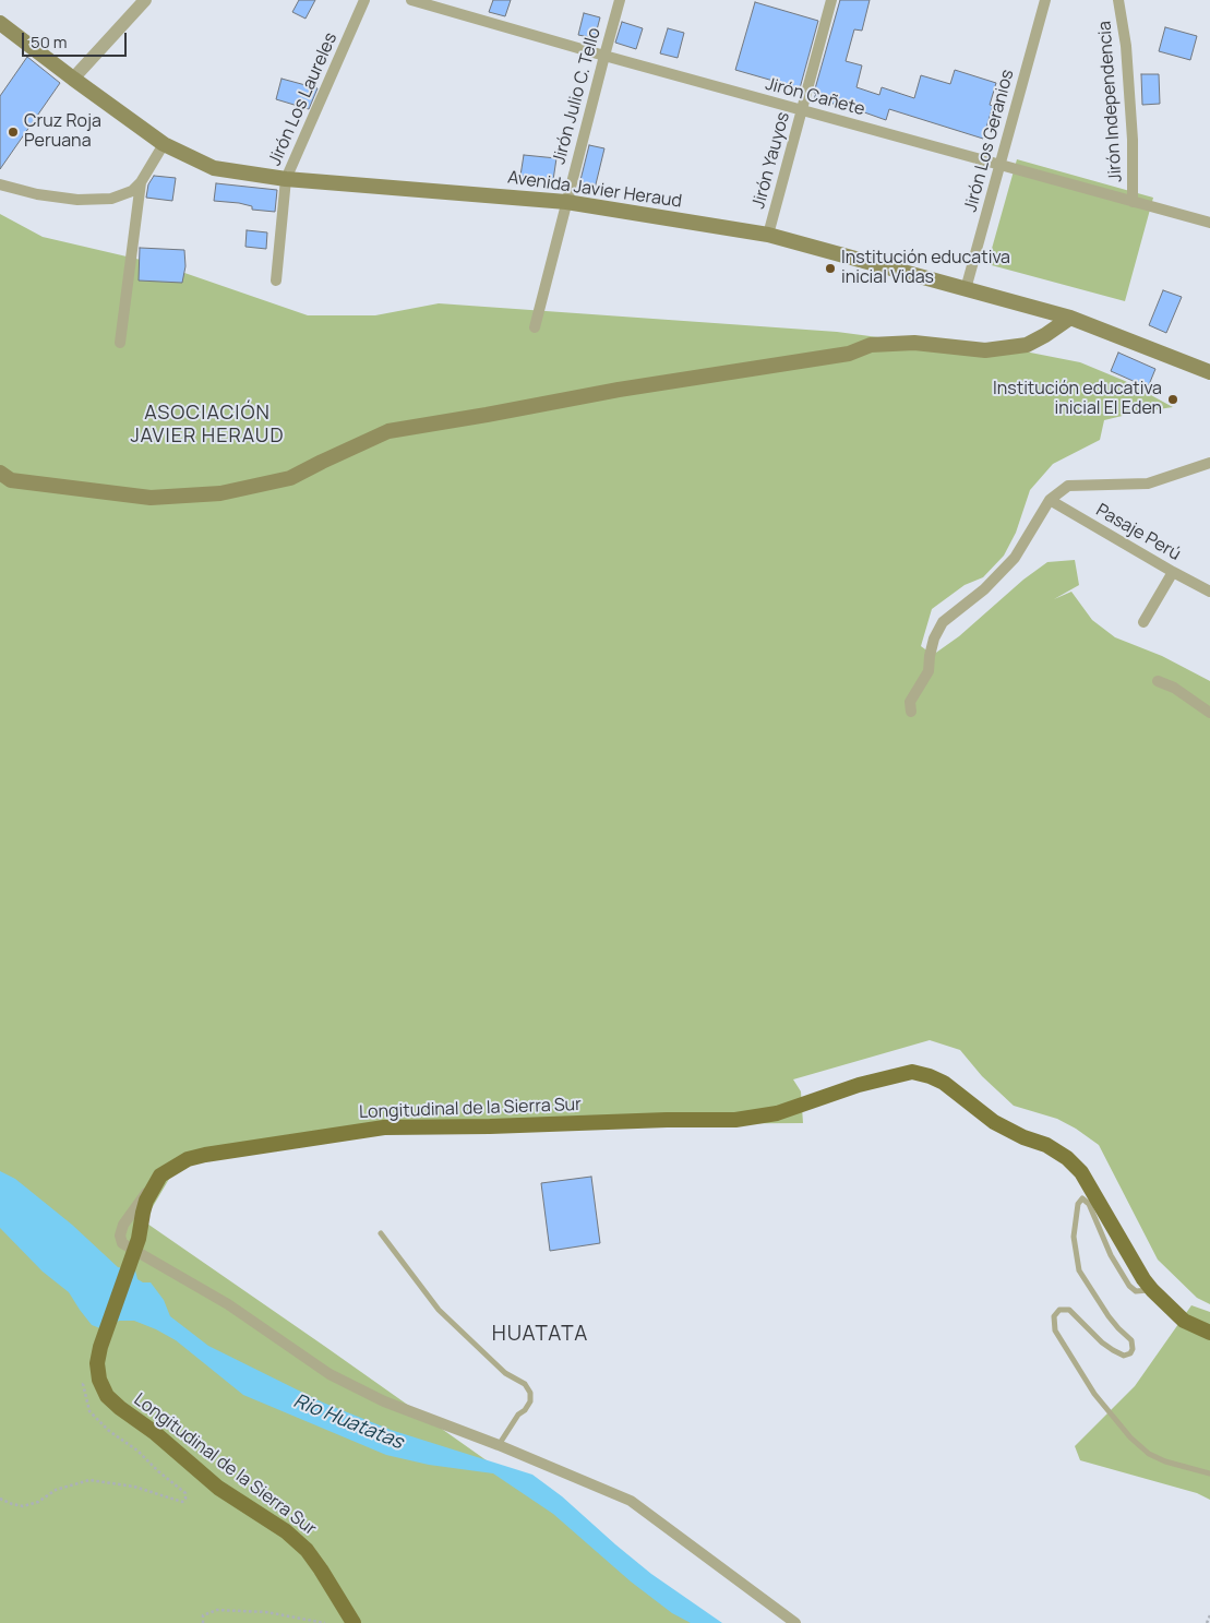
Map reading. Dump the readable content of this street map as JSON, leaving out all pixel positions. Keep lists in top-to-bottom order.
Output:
{
  "streets": {
    "main road": ["Avenida Javier Heraud", "Longitudinal de la Sierra Sur"],
    "street": [
      "Jirón Julio C. Tello",
      "Jirón Cañete",
      "Jirón Los Laureles",
      "Jirón Independencia",
      "Jirón Los Geranios",
      "Jirón Yauyos",
      "Pasaje Perú"
    ]
  },
  "crossings": [
    ["Jirón Julio C. Tello", "Jirón Cañete"],
    ["Jirón Julio C. Tello", "Avenida Javier Heraud"],
    ["Jirón Cañete", "Jirón Independencia"],
    ["Jirón Cañete", "Jirón Los Geranios"],
    ["Jirón Cañete", "Jirón Yauyos"],
    ["Jirón Los Laureles", "Avenida Javier Heraud"],
    ["Jirón Los Geranios", "Avenida Javier Heraud"],
    ["Jirón Yauyos", "Avenida Javier Heraud"]
  ],
  "districts": ["ASOCIACIÓN JAVIER HERAUD", "HUATATA"],
  "water": ["Rio Huatatas"],
  "places": ["Cruz Roja Peruana", "Institución educativa inicial Vidas", "Institución educativa inicial El Eden"],
  "scale_bar": "50 m"
}
